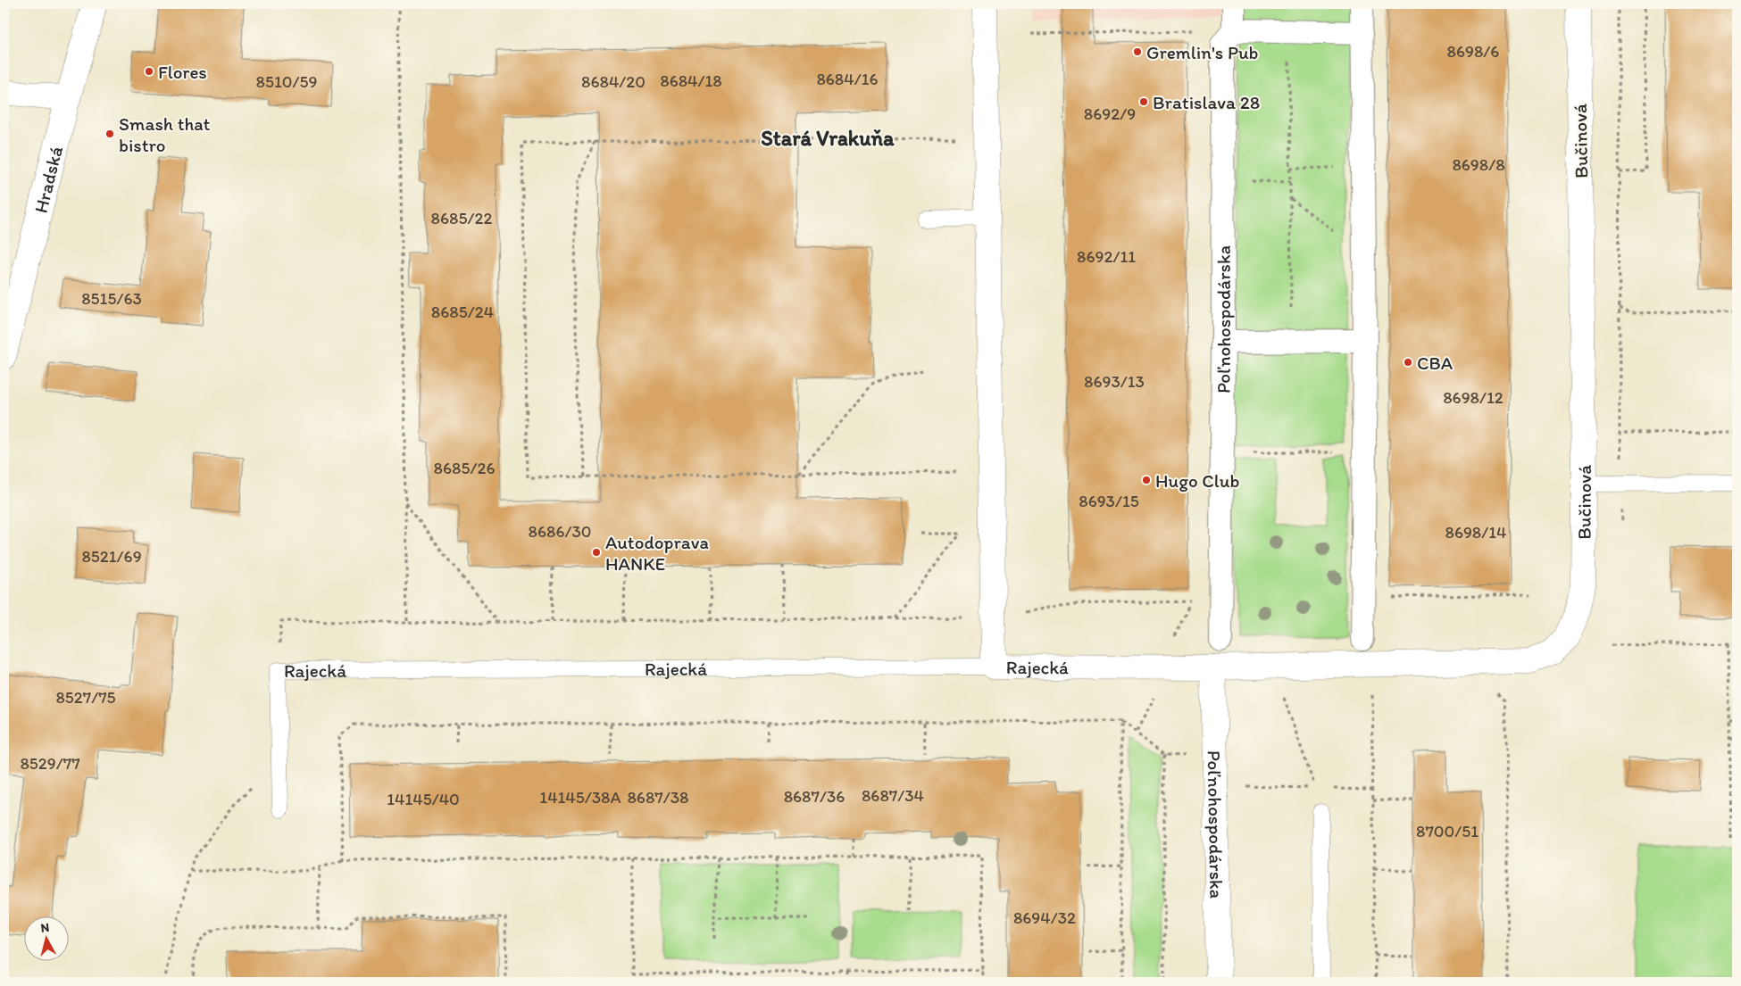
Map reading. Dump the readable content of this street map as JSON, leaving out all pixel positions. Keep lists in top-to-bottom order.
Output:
{
  "streets": {
    "street": [
      "Bučinová",
      "Hradská",
      "Poľnohospodárska",
      "Rajecká"
    ]
  },
  "crossings": [
    ["Bučinová", "Poľnohospodárska"],
    ["Bučinová", "Rajecká"],
    ["Poľnohospodárska", "Rajecká"]
  ],
  "districts": ["Stará Vrakuňa"],
  "places": [
    "Gremlin's Pub",
    "Flores",
    "Bratislava 28",
    "Smash that bistro",
    "CBA",
    "Hugo Club",
    "Autodoprava HANKE"
  ],
  "house_numbers": [
    "8698/6",
    "8684/16",
    "8684/18",
    "8510/59",
    "8684/20",
    "8692/9",
    "8698/8",
    "8685/22",
    "8692/11",
    "8515/63",
    "8685/24",
    "8693/13",
    "8698/12",
    "8685/26",
    "8693/15",
    "8686/30",
    "8698/14",
    "8521/69",
    "8527/75",
    "8529/77",
    "8687/34",
    "8687/36",
    "14145/38A",
    "8687/38",
    "14145/40",
    "8700/51",
    "8694/32"
  ],
  "north": "top"
}
